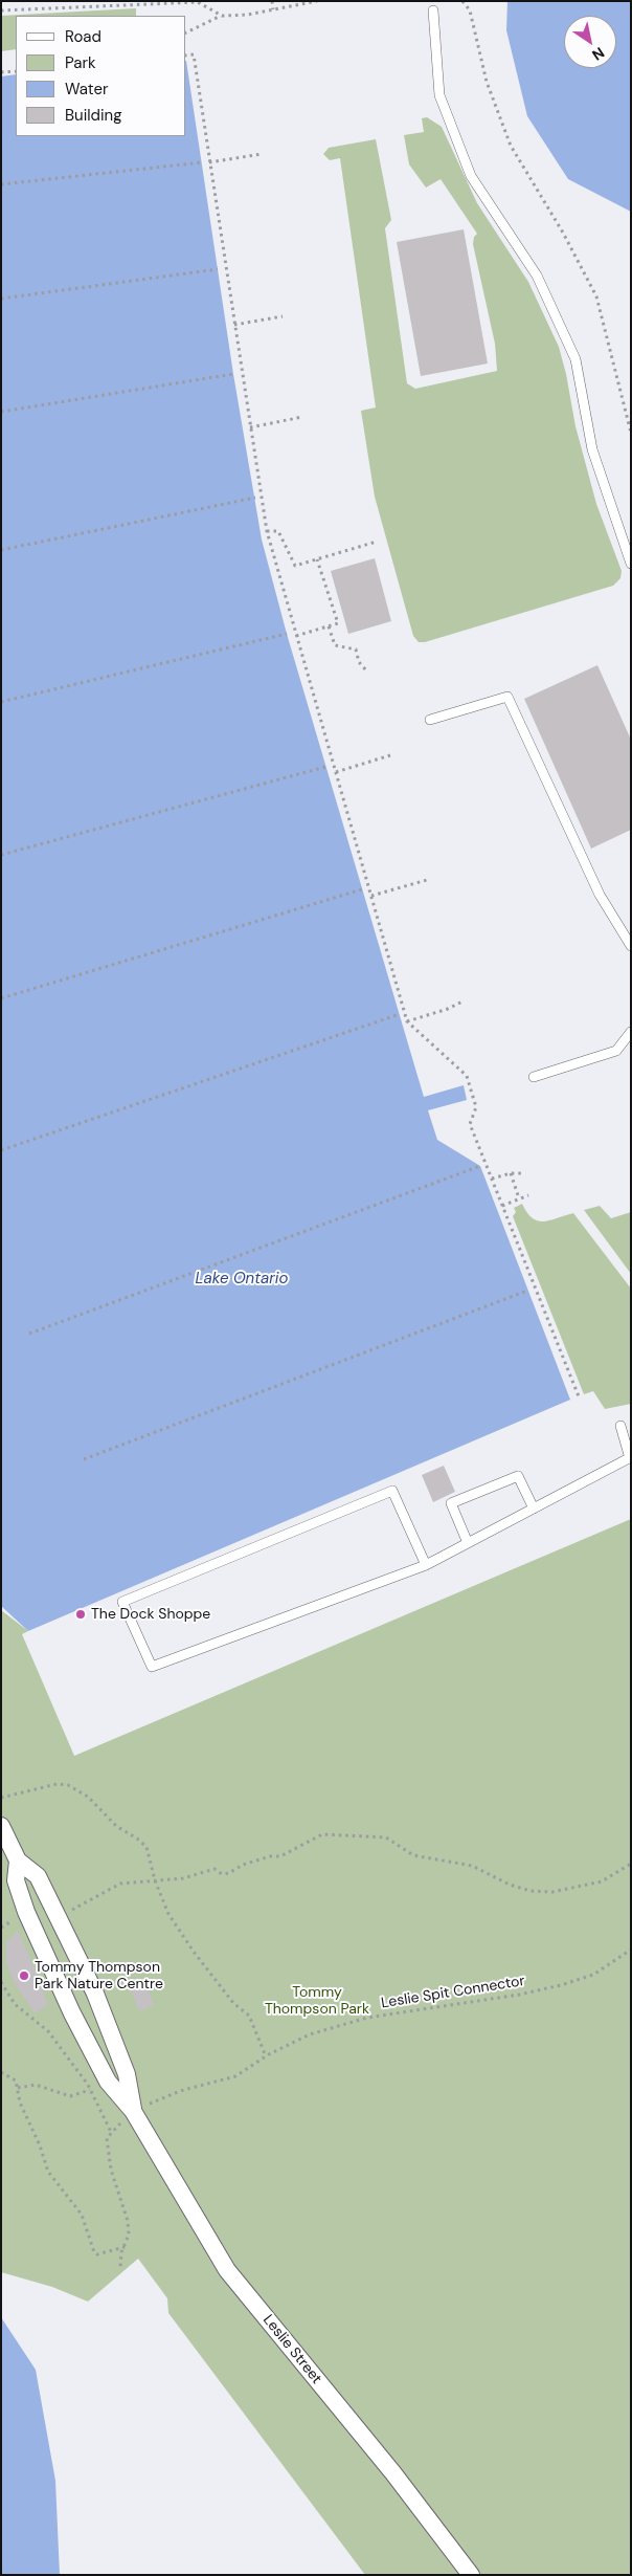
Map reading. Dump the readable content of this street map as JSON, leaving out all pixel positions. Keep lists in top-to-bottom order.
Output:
{
  "streets": {
    "street": ["Leslie Street"],
    "path": ["Leslie Spit Connector"]
  },
  "crossings": [
    ["Leslie Spit Connector", "Leslie Street"]
  ],
  "water": ["Lake Ontario"],
  "parks": ["Tommy Thompson Park"],
  "places": ["The Dock Shoppe", "Tommy Thompson Park Nature Centre"],
  "legend": [
    "Road",
    "Park",
    "Water",
    "Building"
  ],
  "north": "bottom right"
}
